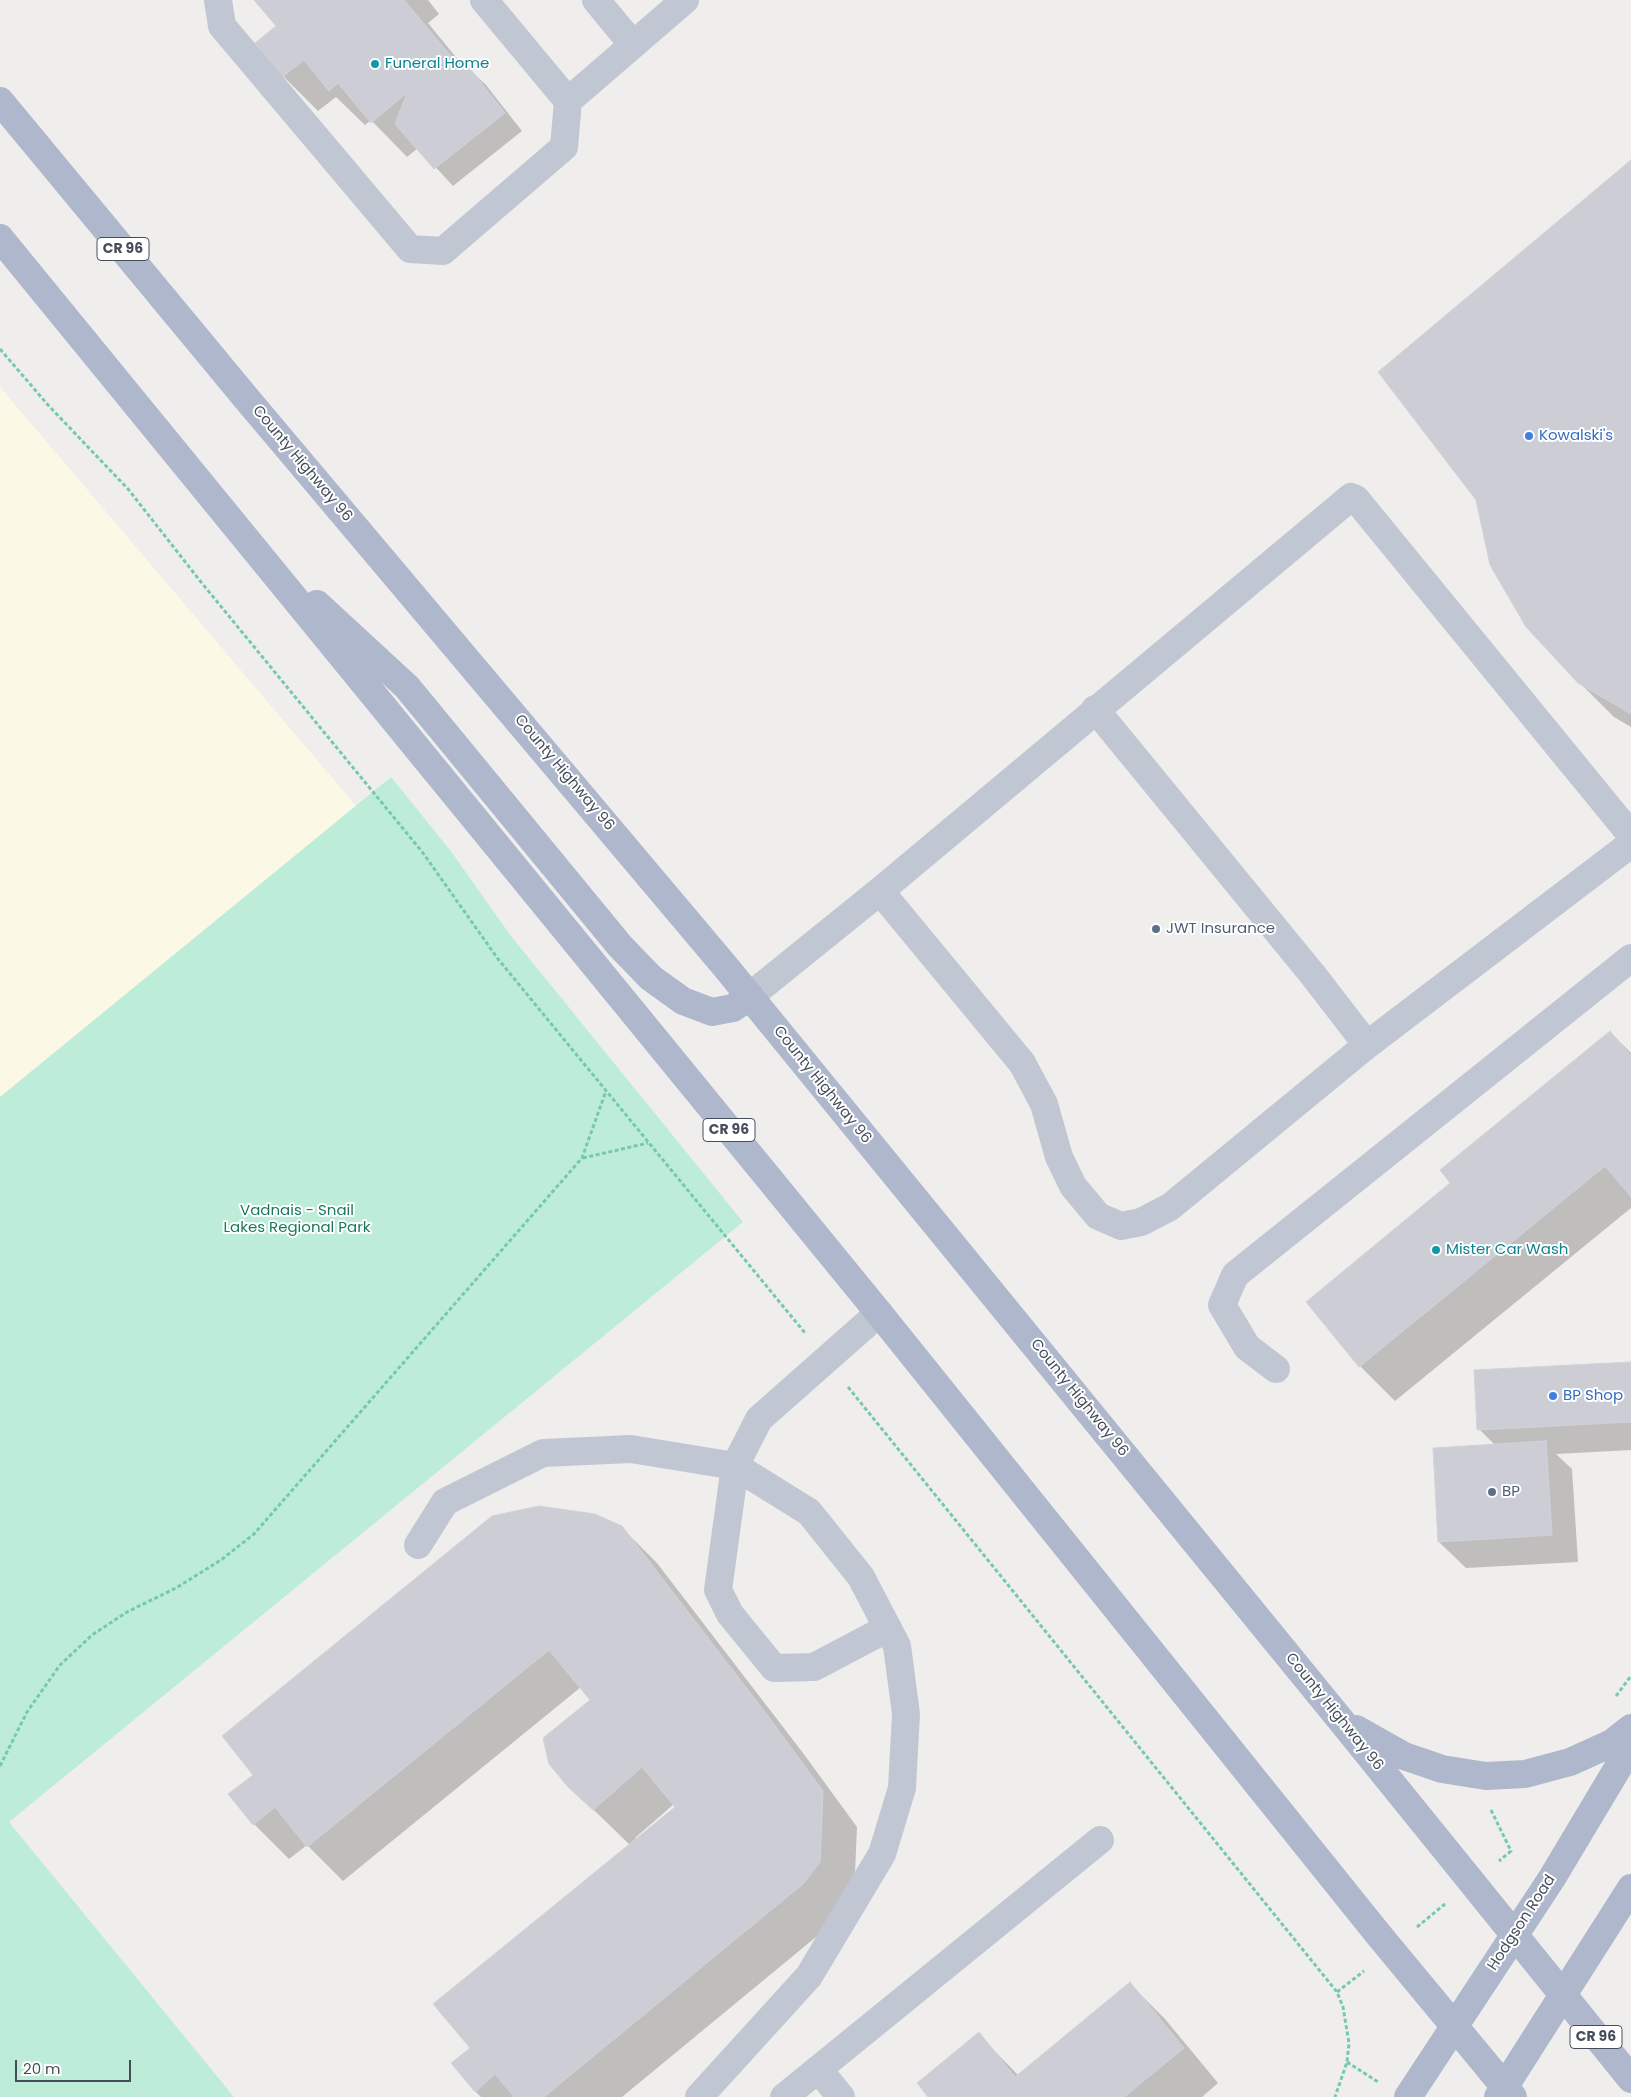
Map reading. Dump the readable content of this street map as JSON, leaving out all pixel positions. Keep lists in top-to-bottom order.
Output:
{
  "streets": {
    "main road": ["CR 96", "County Highway 96", "Hodgson Road"]
  },
  "crossings": [
    ["CR 96", "Hodgson Road"],
    ["County Highway 96", "Hodgson Road"]
  ],
  "parks": ["Vadnais - Snail Lakes Regional Park"],
  "places": [
    "Funeral Home",
    "Kowalski's",
    "JWT Insurance",
    "Mister Car Wash",
    "BP Shop",
    "BP"
  ],
  "scale_bar": "20 m"
}
